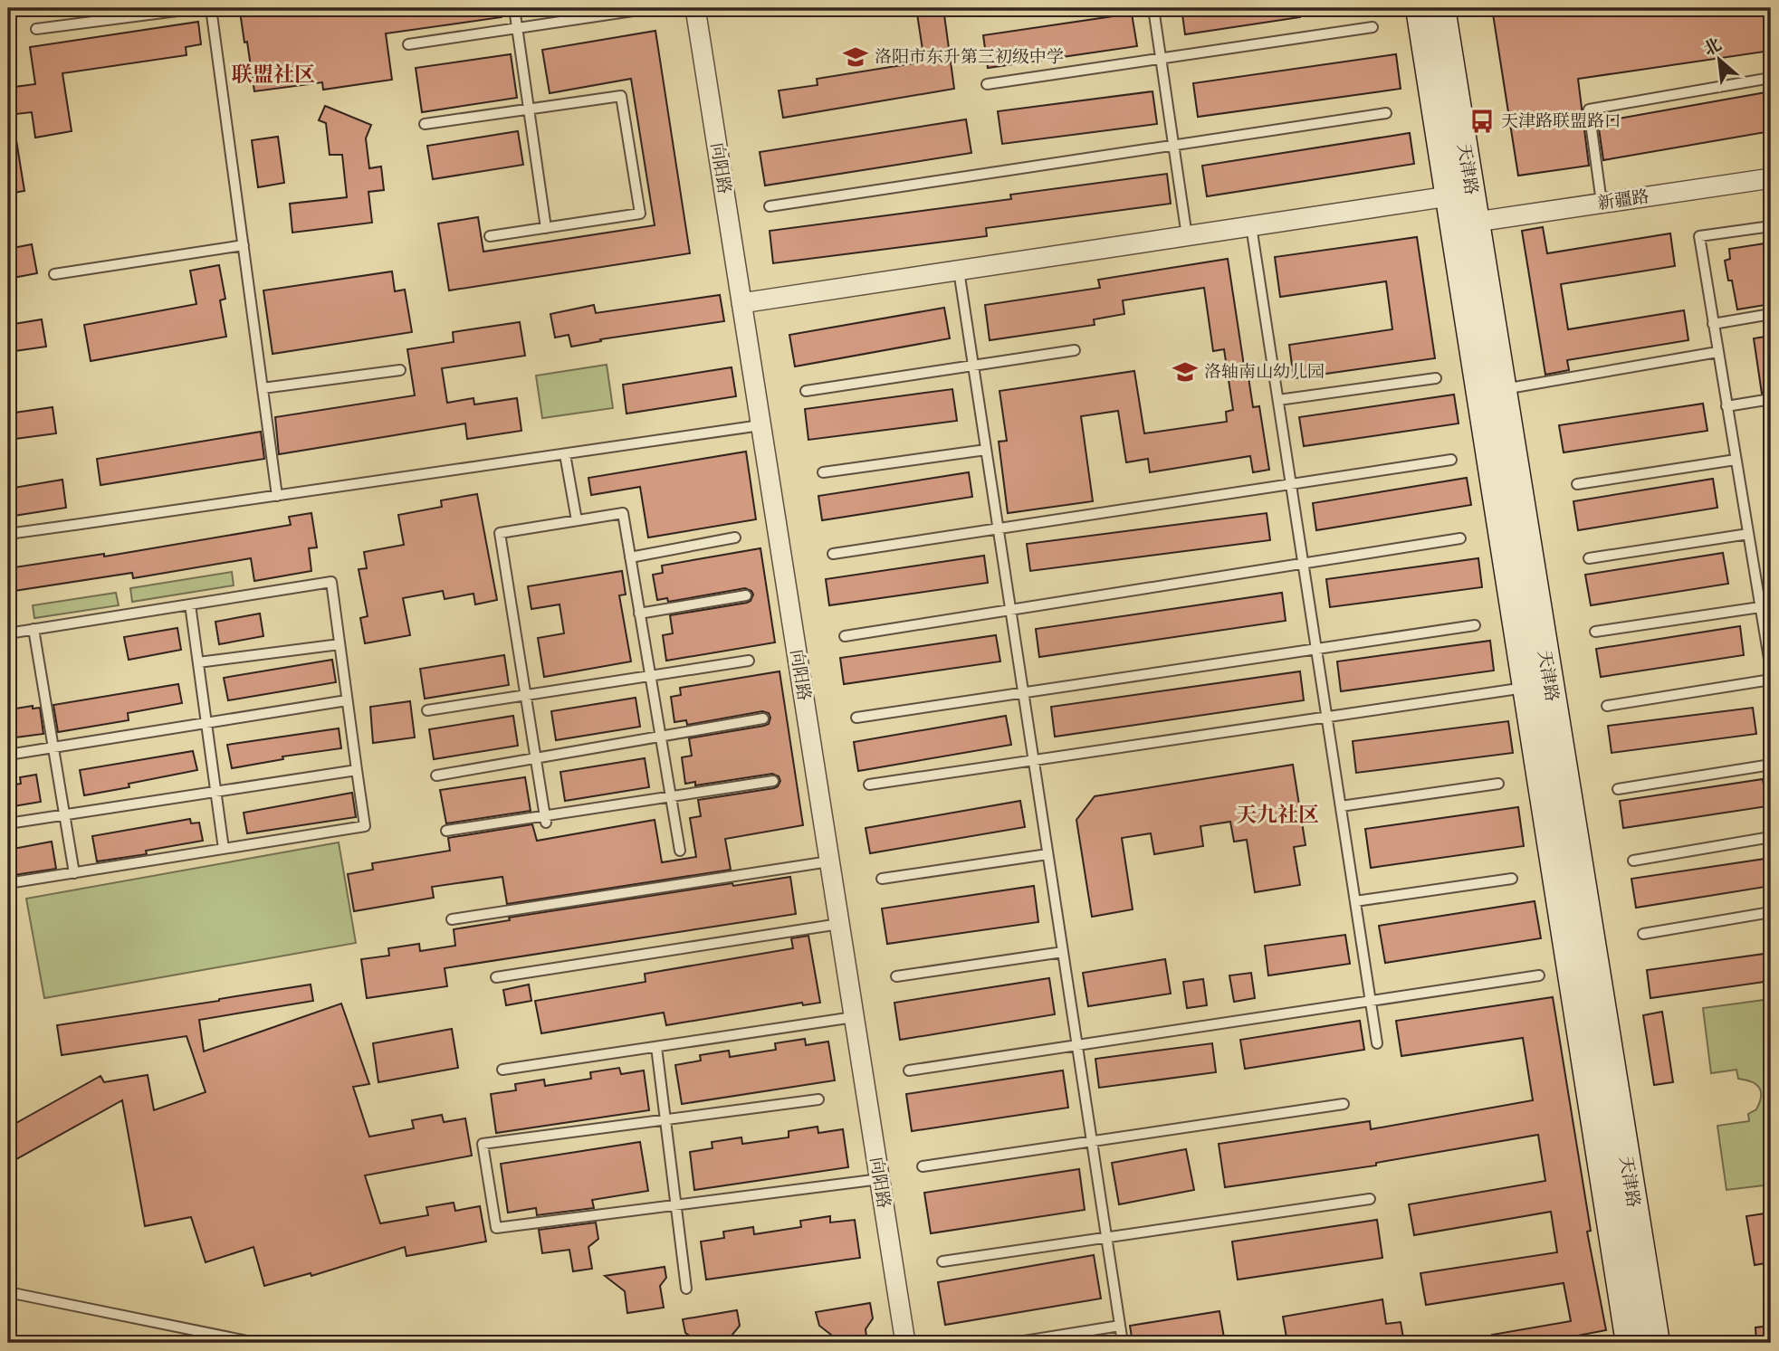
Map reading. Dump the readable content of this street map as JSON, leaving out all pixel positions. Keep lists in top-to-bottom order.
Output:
{
  "streets": {
    "main road": ["天津路"],
    "street": ["向阳路", "新疆路"]
  },
  "crossings": [
    ["天津路", "新疆路"]
  ],
  "districts": ["联盟社区", "天九社区"],
  "places": {
    "school or university": ["洛阳市东升第三初级中学", "洛轴南山幼儿园"],
    "bus stop": ["天津路联盟路口"]
  },
  "north": "top left"
}
